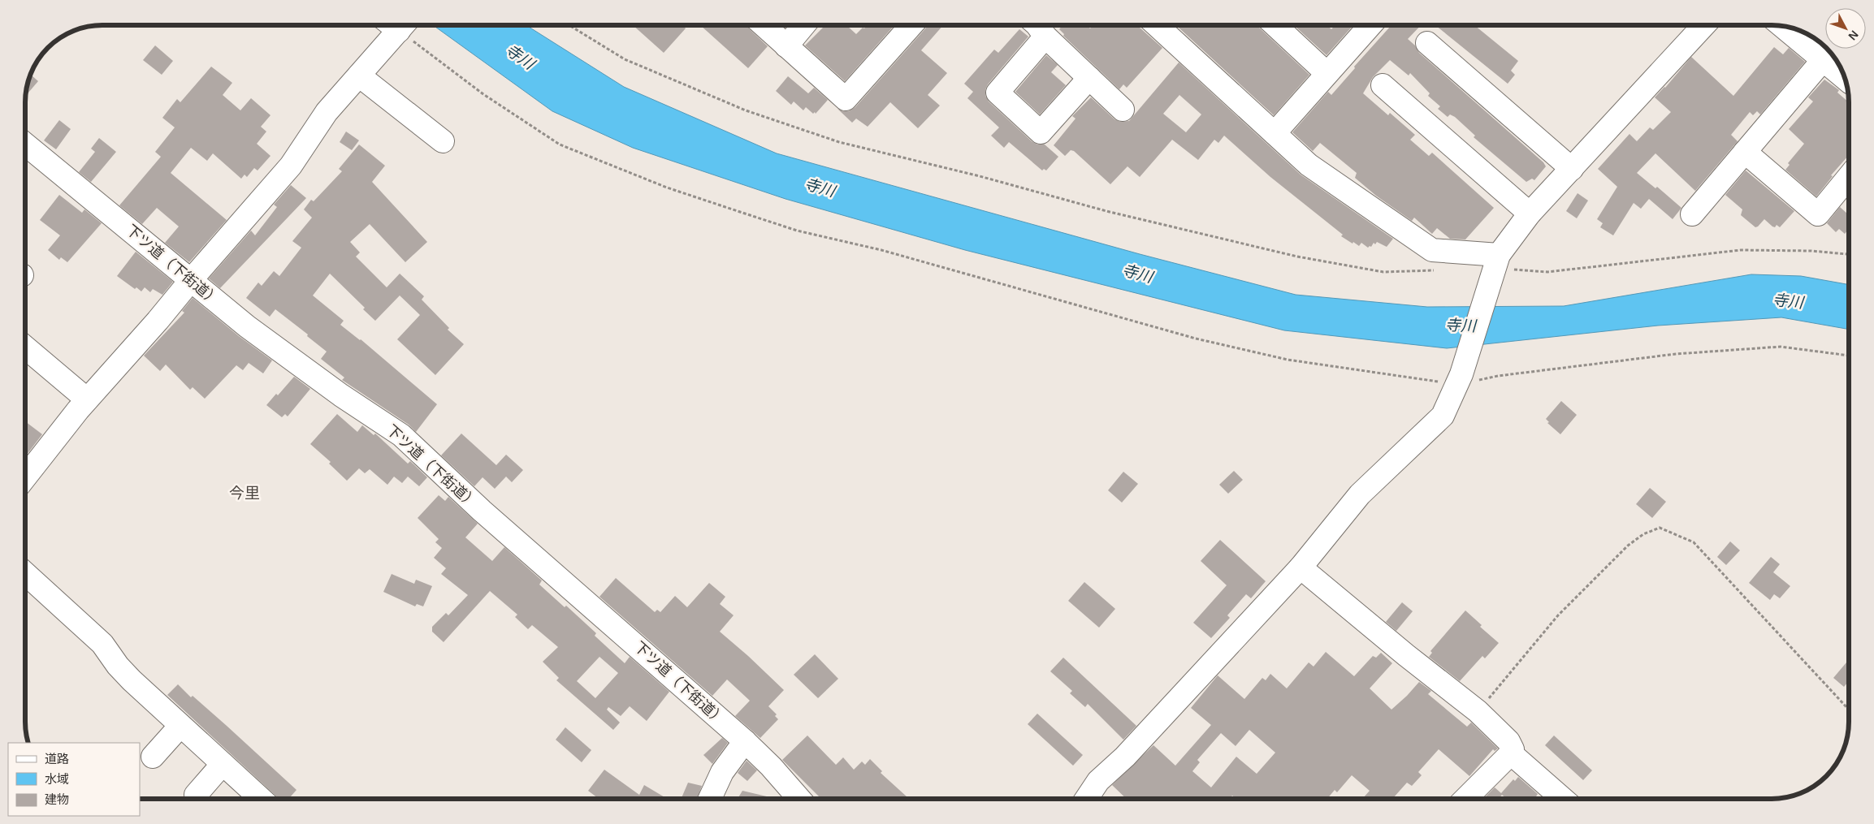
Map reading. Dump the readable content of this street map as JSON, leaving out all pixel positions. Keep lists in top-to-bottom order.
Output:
{
  "streets": {
    "street": ["下ツ道（下街道）"]
  },
  "districts": ["今里"],
  "water": ["寺川"],
  "legend": ["道路", "水域", "建物"],
  "north": "bottom right"
}
